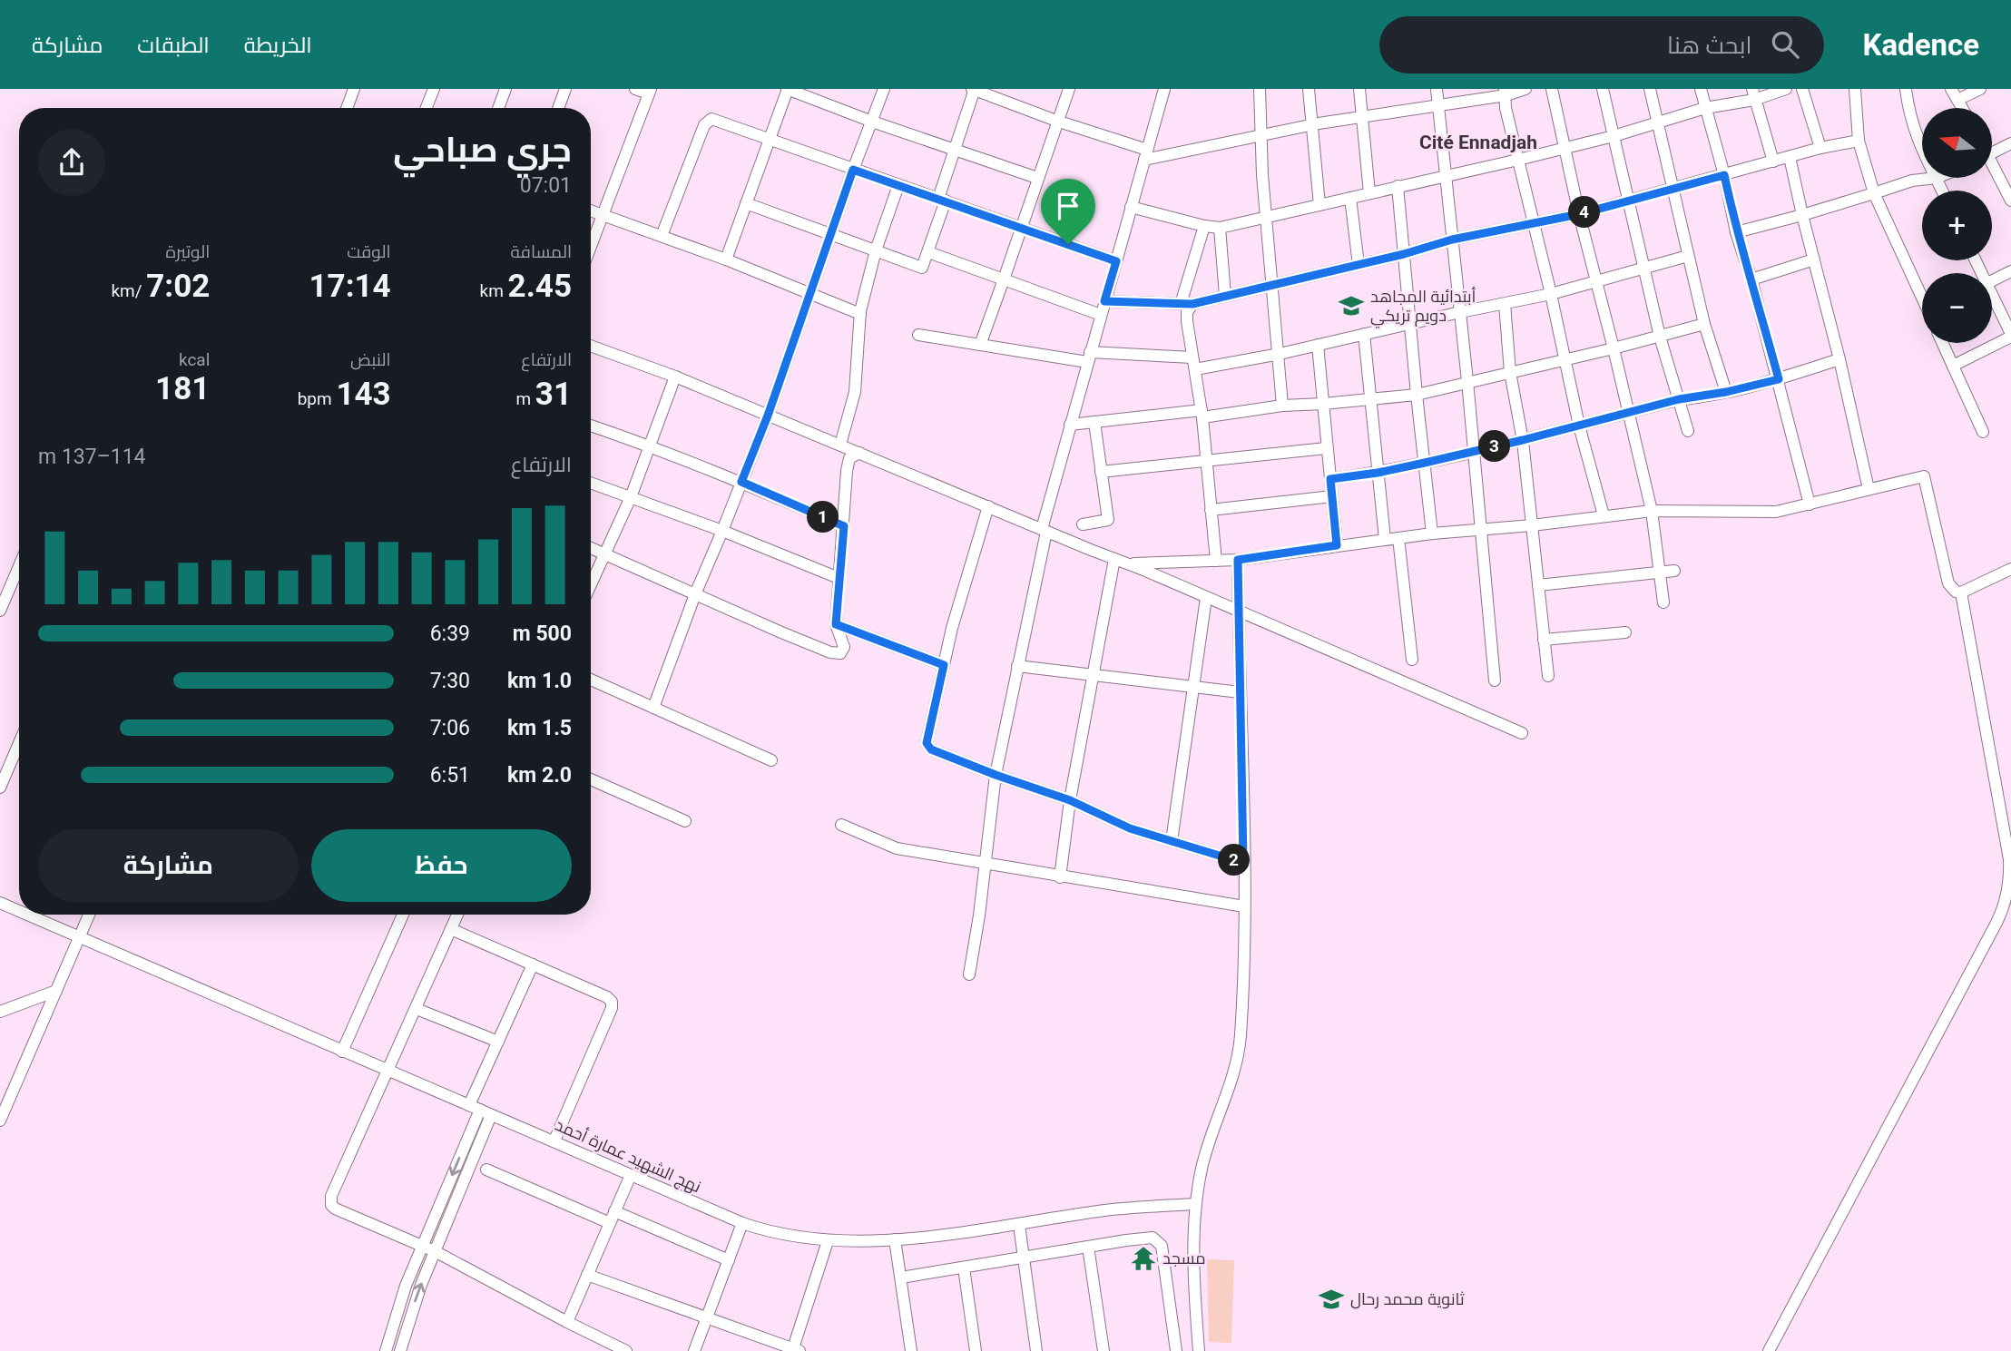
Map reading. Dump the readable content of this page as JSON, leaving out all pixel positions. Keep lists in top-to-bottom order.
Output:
{
  "streets": {
    "street": ["نهج الشهيد عمارة أحمد"]
  },
  "districts": ["Cité Ennadjah"],
  "places": {
    "school or university": ["أبتدائية المجاهد دويم تريكي", "ثانوية محمد رحال"],
    "temple": ["مسجد"]
  },
  "north": "left",
  "page": {
    "header": "Kadence",
    "search": "ابحث هنا",
    "nav": ["الخريطة", "الطبقات", "مشاركة"],
    "map_buttons": ["+", "−"],
    "heading": ["جري صباحي", "07:01"],
    "pins": [
      "4",
      "3",
      "1",
      "2"
    ],
    "stats": [
      ["المسافة", "2.45 km"],
      ["الوقت", "17:14"],
      ["الوتيرة", "7:02 /km"],
      ["الارتفاع", "31 m"],
      ["النبض", "143 bpm"],
      ["kcal", "181"]
    ],
    "chart": ["الارتفاع", "114–137 m"],
    "list": [
      {
        "name": "500 m",
        "note": "6:39"
      },
      {
        "name": "1.0 km",
        "note": "7:30"
      },
      {
        "name": "1.5 km",
        "note": "7:06"
      },
      {
        "name": "2.0 km",
        "note": "6:51"
      }
    ],
    "buttons": ["حفظ", "مشاركة"]
  }
}
